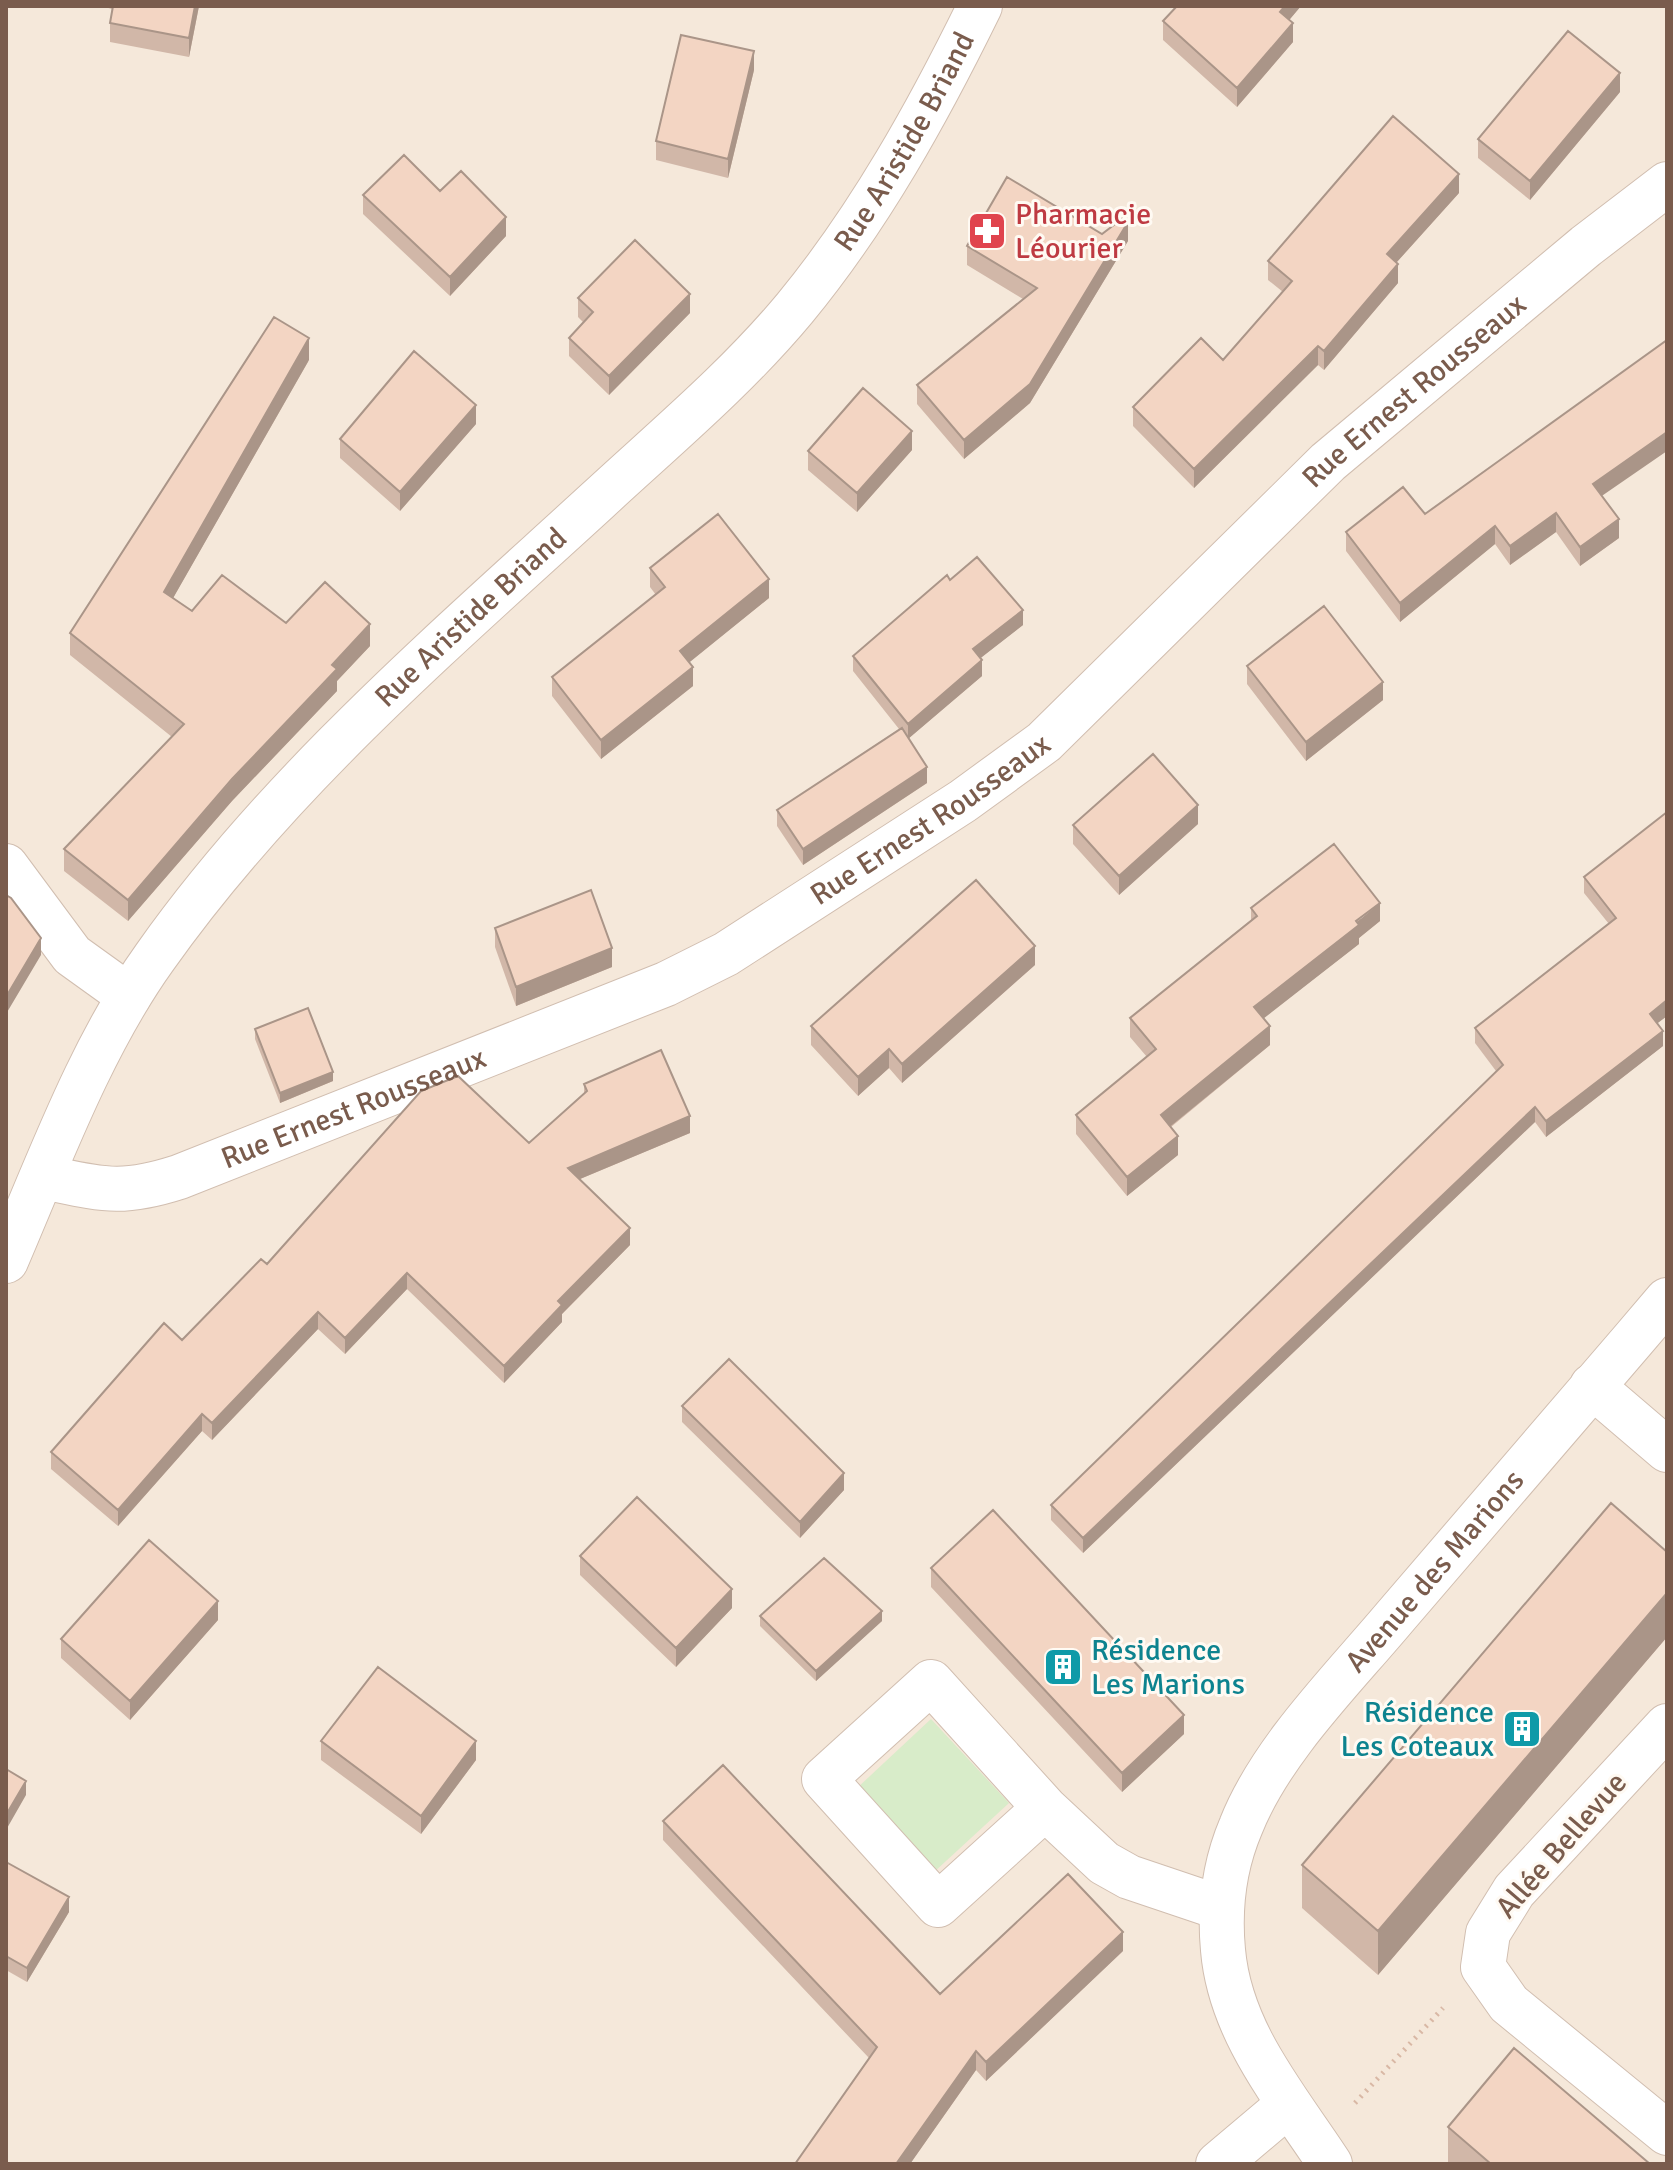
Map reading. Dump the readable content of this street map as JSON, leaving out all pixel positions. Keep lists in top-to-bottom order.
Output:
{
  "streets": {
    "street": [
      "Rue Aristide Briand",
      "Rue Ernest Rousseaux",
      "Avenue des Marions",
      "Allée Bellevue"
    ]
  },
  "crossings": [
    ["Rue Aristide Briand", "Rue Ernest Rousseaux"]
  ],
  "places": {
    "pharmacy": ["Pharmacie Léourier"],
    "building": ["Résidence Les Marions", "Résidence Les Coteaux"]
  }
}
